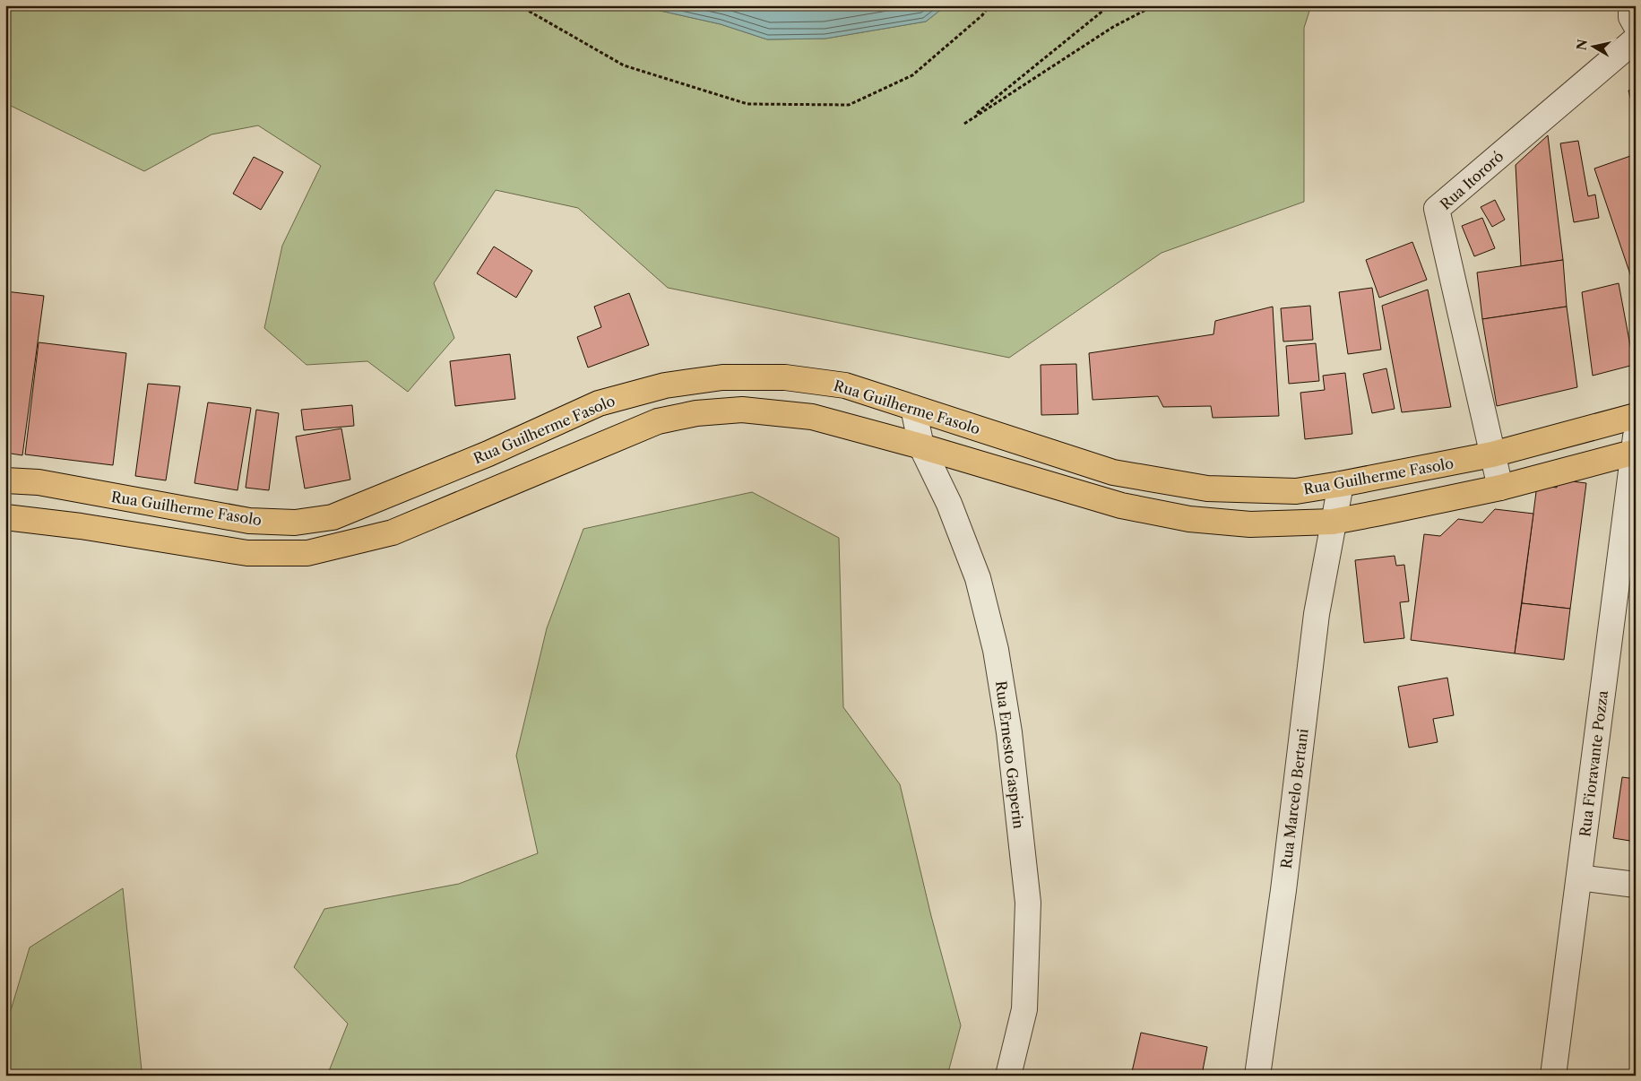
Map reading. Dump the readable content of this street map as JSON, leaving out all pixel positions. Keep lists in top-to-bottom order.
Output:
{
  "streets": {
    "main road": ["Rua Guilherme Fasolo"],
    "street": [
      "Rua Itororó",
      "Rua Ernesto Gasperin",
      "Rua Fioravante Pozza",
      "Rua Marcelo Bertani"
    ]
  },
  "crossings": [
    ["Rua Itororó", "Rua Guilherme Fasolo"],
    ["Rua Guilherme Fasolo", "Rua Ernesto Gasperin"],
    ["Rua Guilherme Fasolo", "Rua Marcelo Bertani"]
  ],
  "north": "left"
}
